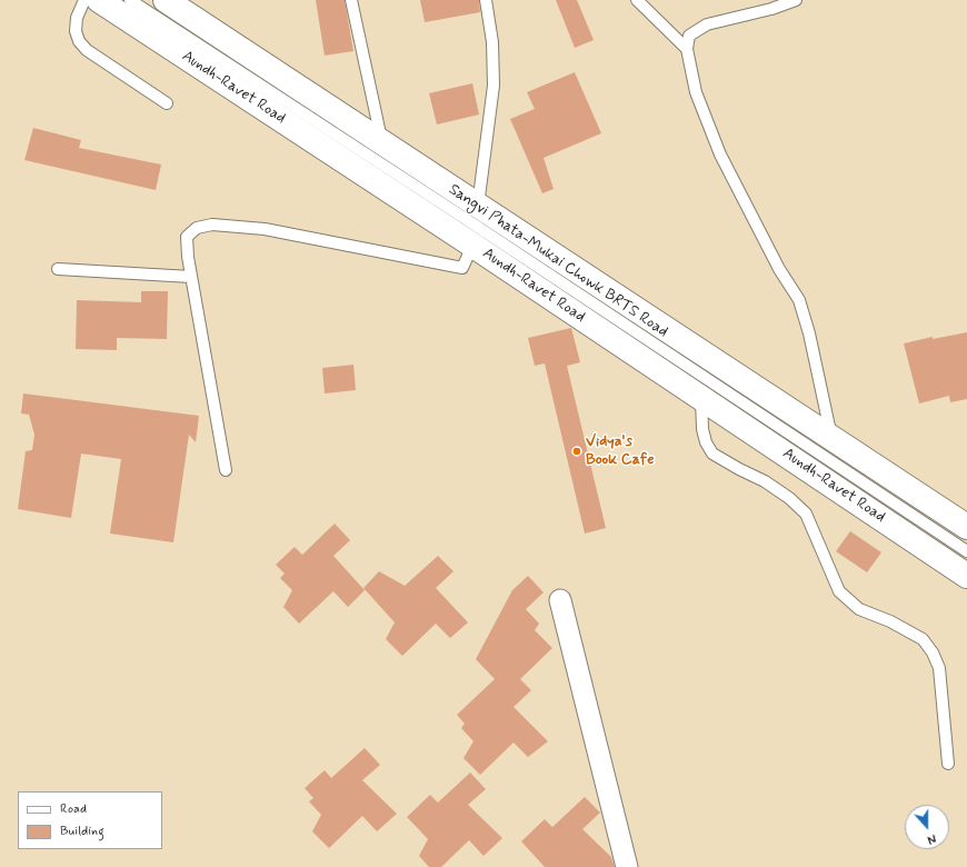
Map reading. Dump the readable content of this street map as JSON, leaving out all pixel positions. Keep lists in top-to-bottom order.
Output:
{
  "streets": {
    "main road": ["Aundh-Ravet Road"],
    "lane": ["Sangvi Phata-Mukai Chowk BRTS Road"]
  },
  "crossings": [
    ["Aundh-Ravet Road", "Sangvi Phata-Mukai Chowk BRTS Road"]
  ],
  "places": ["Vidya's Book Cafe"],
  "legend": ["Road", "Building"],
  "north": "bottom"
}
